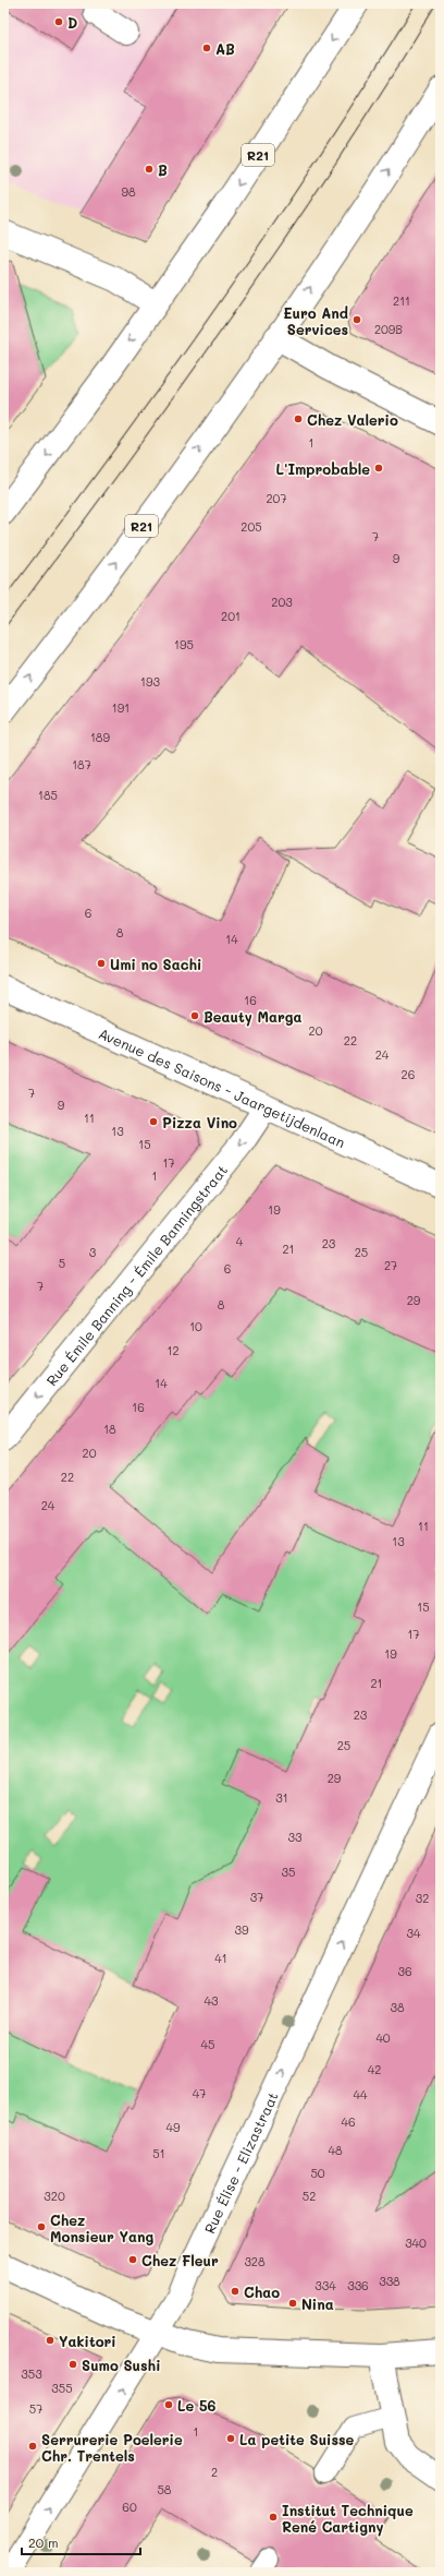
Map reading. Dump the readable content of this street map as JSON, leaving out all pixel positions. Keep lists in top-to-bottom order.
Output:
{
  "streets": {
    "street": [
      "R21",
      "Avenue des Saisons - Jaargetijdenlaan",
      "Rue Émile Banning - Émile Banningstraat",
      "Rue Élise - Elizastraat"
    ]
  },
  "crossings": [
    ["Avenue des Saisons - Jaargetijdenlaan", "Rue Émile Banning - Émile Banningstraat"]
  ],
  "one_way": ["Rue Émile Banning - Émile Banningstraat", "Rue Élise - Elizastraat"],
  "places": [
    "D",
    "AB",
    "B",
    "Euro And Services",
    "Chez Valerio",
    "L'Improbable",
    "Umi no Sachi",
    "Beauty Marga",
    "Pizza Vino",
    "Chez Monsieur Yang",
    "Chez Fleur",
    "Chao",
    "Nina",
    "Yakitori",
    "Sumo Sushi",
    "Le 56",
    "La petite Suisse",
    "Serrurerie Poelerie Chr. Trentels",
    "Institut Technique René Cartigny"
  ],
  "house_numbers": [
    "98",
    "211",
    "209B",
    "1",
    "207",
    "205",
    "7",
    "9",
    "203",
    "201",
    "195",
    "193",
    "191",
    "189",
    "187",
    "185",
    "6",
    "8",
    "14",
    "16",
    "20",
    "22",
    "24",
    "26",
    "7",
    "9",
    "11",
    "13",
    "15",
    "17",
    "1",
    "19",
    "4",
    "23",
    "21",
    "3",
    "25",
    "5",
    "27",
    "6",
    "7",
    "29",
    "8",
    "10",
    "12",
    "14",
    "16",
    "18",
    "20",
    "22",
    "24",
    "11",
    "13",
    "15",
    "17",
    "19",
    "21",
    "23",
    "25",
    "29",
    "31",
    "33",
    "35",
    "37",
    "32",
    "39",
    "34",
    "41",
    "36",
    "43",
    "38",
    "40",
    "45",
    "42",
    "47",
    "44",
    "46",
    "49",
    "48",
    "51",
    "50",
    "320",
    "52",
    "340",
    "328",
    "338",
    "334",
    "336",
    "353",
    "355",
    "57",
    "1",
    "2",
    "58",
    "60"
  ],
  "scale_bar": "20 m"
}
